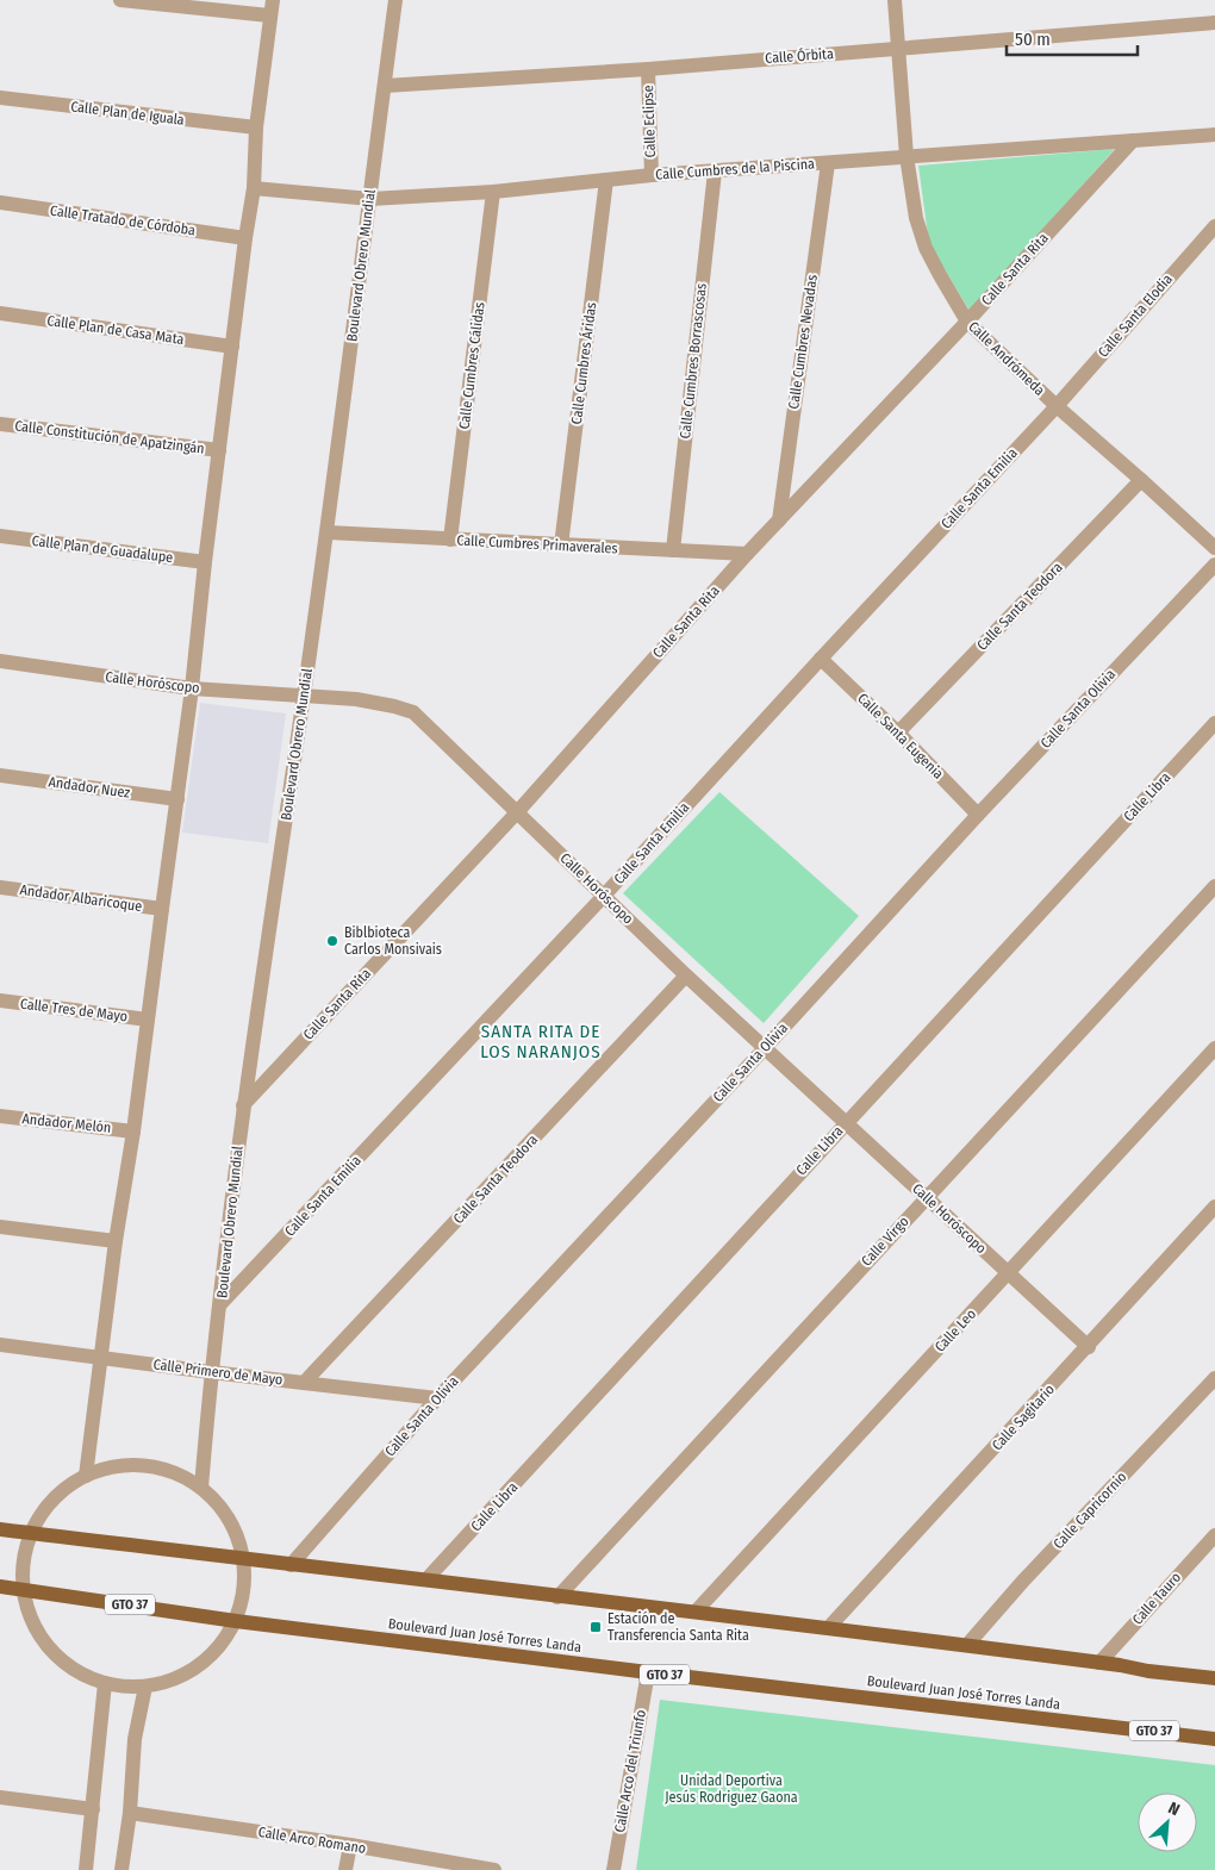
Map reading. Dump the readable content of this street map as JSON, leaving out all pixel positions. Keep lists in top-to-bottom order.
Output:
{
  "streets": {
    "main road": ["GTO 37", "Boulevard Juan José Torres Landa"],
    "street": [
      "Calle Órbita",
      "Calle Plan de Iguala",
      "Calle Eclipse",
      "Calle Cumbres de la Piscina",
      "Calle Tratado de Córdoba",
      "Boulevard Obrero Mundial",
      "Calle Santa Rita",
      "Calle Santa Elodia",
      "Calle Plan de Casa Mata",
      "Calle Cumbres Nevadas",
      "Calle Andrómeda",
      "Calle Cumbres Borrascosas",
      "Calle Cumbres Áridas",
      "Calle Cumbres Cálidas",
      "Calle Constitución de Apatzingán",
      "Calle Santa Emilia",
      "Calle Cumbres Primaverales",
      "Calle Plan de Guadalupe",
      "Calle Santa Teodora",
      "Calle Horóscopo",
      "Calle Santa Olivia",
      "Calle Santa Eugenia",
      "Andador Nuez",
      "Calle Libra",
      "Andador Albaricoque",
      "Calle Tres de Mayo",
      "Andador Melón",
      "Calle Virgo",
      "Calle Leo",
      "Calle Primero de Mayo",
      "Calle Sagitario",
      "Calle Capricornio",
      "Calle Tauro",
      "Calle Arco del Triunfo",
      "Calle Arco Romano"
    ]
  },
  "crossings": [
    ["Calle Órbita", "Calle Eclipse"],
    ["Calle Órbita", "Boulevard Obrero Mundial"],
    ["Calle Órbita", "Calle Andrómeda"],
    ["Calle Eclipse", "Calle Cumbres de la Piscina"],
    ["Calle Cumbres de la Piscina", "Boulevard Obrero Mundial"],
    ["Calle Cumbres de la Piscina", "Calle Santa Rita"],
    ["Calle Cumbres de la Piscina", "Calle Cumbres Nevadas"],
    ["Calle Cumbres de la Piscina", "Calle Andrómeda"],
    ["Calle Cumbres de la Piscina", "Calle Cumbres Borrascosas"],
    ["Calle Cumbres de la Piscina", "Calle Cumbres Áridas"],
    ["Calle Cumbres de la Piscina", "Calle Cumbres Cálidas"],
    ["Boulevard Obrero Mundial", "Calle Santa Rita"],
    ["Boulevard Obrero Mundial", "Calle Santa Emilia"],
    ["Boulevard Obrero Mundial", "Calle Cumbres Primaverales"],
    ["Boulevard Obrero Mundial", "Calle Horóscopo"],
    ["Boulevard Obrero Mundial", "Calle Primero de Mayo"],
    ["Calle Santa Rita", "Calle Cumbres Nevadas"],
    ["Calle Santa Rita", "Calle Andrómeda"],
    ["Calle Santa Rita", "Calle Cumbres Primaverales"],
    ["Calle Santa Rita", "Calle Horóscopo"],
    ["Calle Santa Elodia", "Calle Andrómeda"],
    ["Calle Santa Elodia", "Calle Santa Emilia"],
    ["Calle Andrómeda", "Calle Santa Emilia"],
    ["Calle Andrómeda", "Calle Santa Teodora"],
    ["Calle Cumbres Borrascosas", "Calle Cumbres Primaverales"],
    ["Calle Cumbres Áridas", "Calle Cumbres Primaverales"],
    ["Calle Cumbres Cálidas", "Calle Cumbres Primaverales"],
    ["Calle Santa Emilia", "Calle Horóscopo"],
    ["Calle Santa Emilia", "Calle Santa Eugenia"],
    ["Calle Santa Teodora", "Calle Horóscopo"],
    ["Calle Santa Teodora", "Calle Santa Eugenia"],
    ["Calle Santa Teodora", "Calle Primero de Mayo"],
    ["Calle Horóscopo", "Calle Santa Olivia"],
    ["Calle Horóscopo", "Calle Libra"],
    ["Calle Horóscopo", "Calle Virgo"],
    ["Calle Horóscopo", "Calle Leo"],
    ["Calle Horóscopo", "Calle Sagitario"],
    ["Calle Santa Olivia", "Calle Santa Eugenia"],
    ["Calle Santa Olivia", "Calle Primero de Mayo"],
    ["Boulevard Juan José Torres Landa", "Calle Arco del Triunfo"]
  ],
  "districts": ["SANTA RITA DE LOS NARANJOS"],
  "parks": ["Unidad Deportiva Jesús Rodriguez Gaona"],
  "places": {
    "other": ["Biblbioteca Carlos Monsivais"],
    "transit": ["Estación de Transferencia Santa Rita"]
  },
  "scale_bar": "50 m",
  "north": "top right"
}
